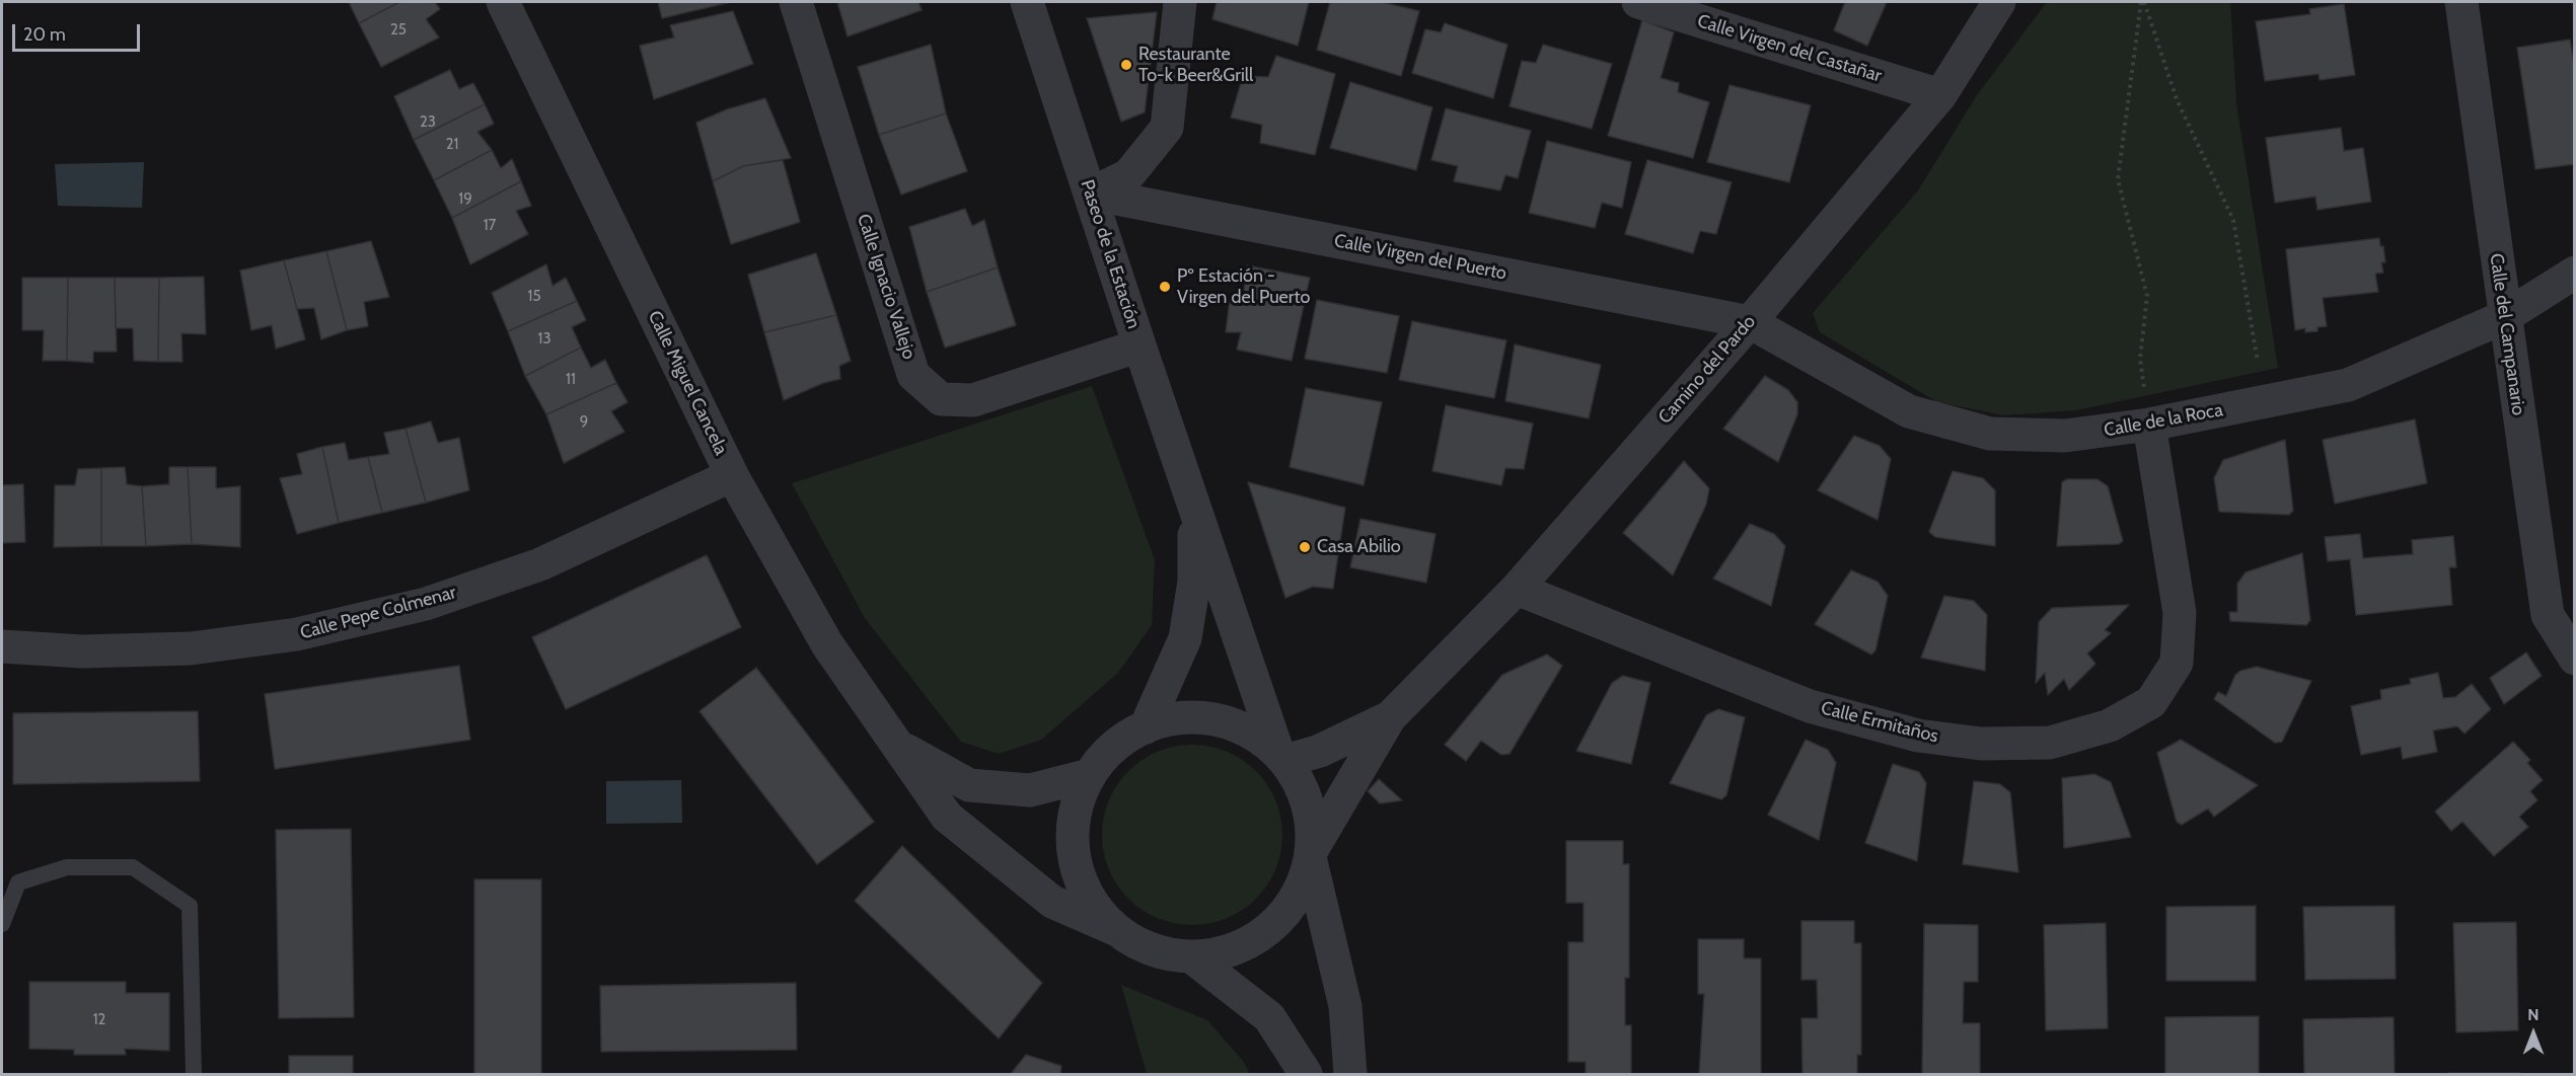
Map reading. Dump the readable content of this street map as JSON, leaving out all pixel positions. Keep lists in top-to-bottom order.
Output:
{
  "streets": {
    "street": [
      "Calle Virgen del Castañar",
      "Paseo de la Estación",
      "Calle Virgen del Puerto",
      "Calle Ignacio Vallejo",
      "Calle del Campanario",
      "Camino del Pardo",
      "Calle Miguel Cancela",
      "Calle de la Roca",
      "Calle Pepe Colmenar",
      "Calle Ermitaños"
    ]
  },
  "crossings": [
    ["Calle Virgen del Castañar", "Camino del Pardo"],
    ["Paseo de la Estación", "Calle Virgen del Puerto"],
    ["Paseo de la Estación", "Calle Ignacio Vallejo"],
    ["Paseo de la Estación", "Camino del Pardo"],
    ["Calle Virgen del Puerto", "Camino del Pardo"],
    ["Calle Virgen del Puerto", "Calle de la Roca"],
    ["Calle del Campanario", "Calle de la Roca"],
    ["Camino del Pardo", "Calle de la Roca"],
    ["Camino del Pardo", "Calle Ermitaños"],
    ["Calle Miguel Cancela", "Calle Pepe Colmenar"],
    ["Calle de la Roca", "Calle Ermitaños"]
  ],
  "places": ["Restaurante To-k Beer&Grill", "Pº Estación - Virgen del Puerto", "Casa Abilio"],
  "house_numbers": [
    "25",
    "23",
    "21",
    "19",
    "17",
    "15",
    "13",
    "11",
    "9",
    "12"
  ],
  "scale_bar": "20 m",
  "north": "top"
}
